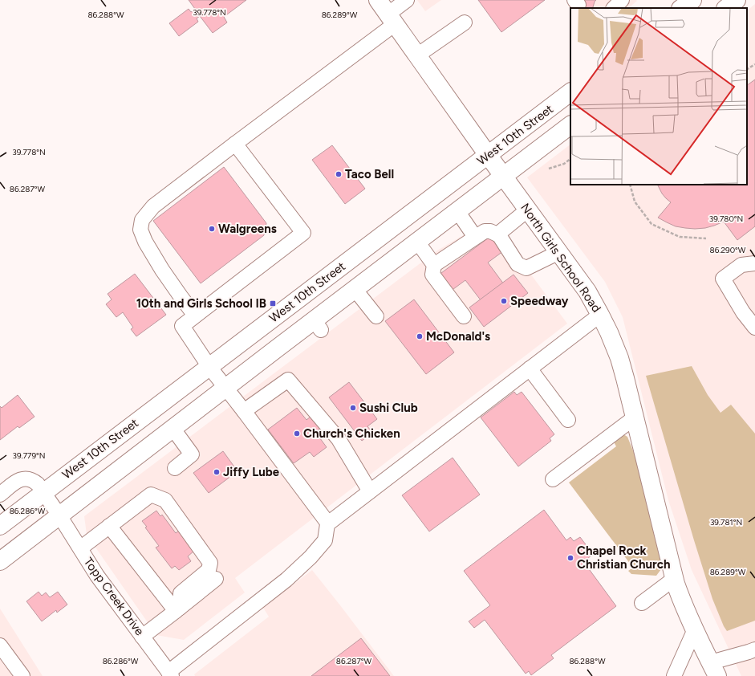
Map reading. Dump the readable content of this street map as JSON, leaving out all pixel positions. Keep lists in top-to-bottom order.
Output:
{
  "streets": {
    "main road": ["West 10th Street", "North Girls School Road"],
    "street": ["Topp Creek Drive"]
  },
  "crossings": [
    ["West 10th Street", "North Girls School Road"]
  ],
  "places": {
    "other": [
      "Taco Bell",
      "Walgreens",
      "Speedway",
      "McDonald's",
      "Sushi Club",
      "Church's Chicken",
      "Jiffy Lube",
      "Chapel Rock Christian Church"
    ],
    "transit": ["10th and Girls School IB"]
  },
  "coordinates": [
    "39.778°N",
    "86.288°W",
    "86.289°W",
    "86.287°W",
    "39.780°N",
    "86.290°W",
    "39.779°N",
    "86.286°W",
    "39.781°N"
  ]
}
